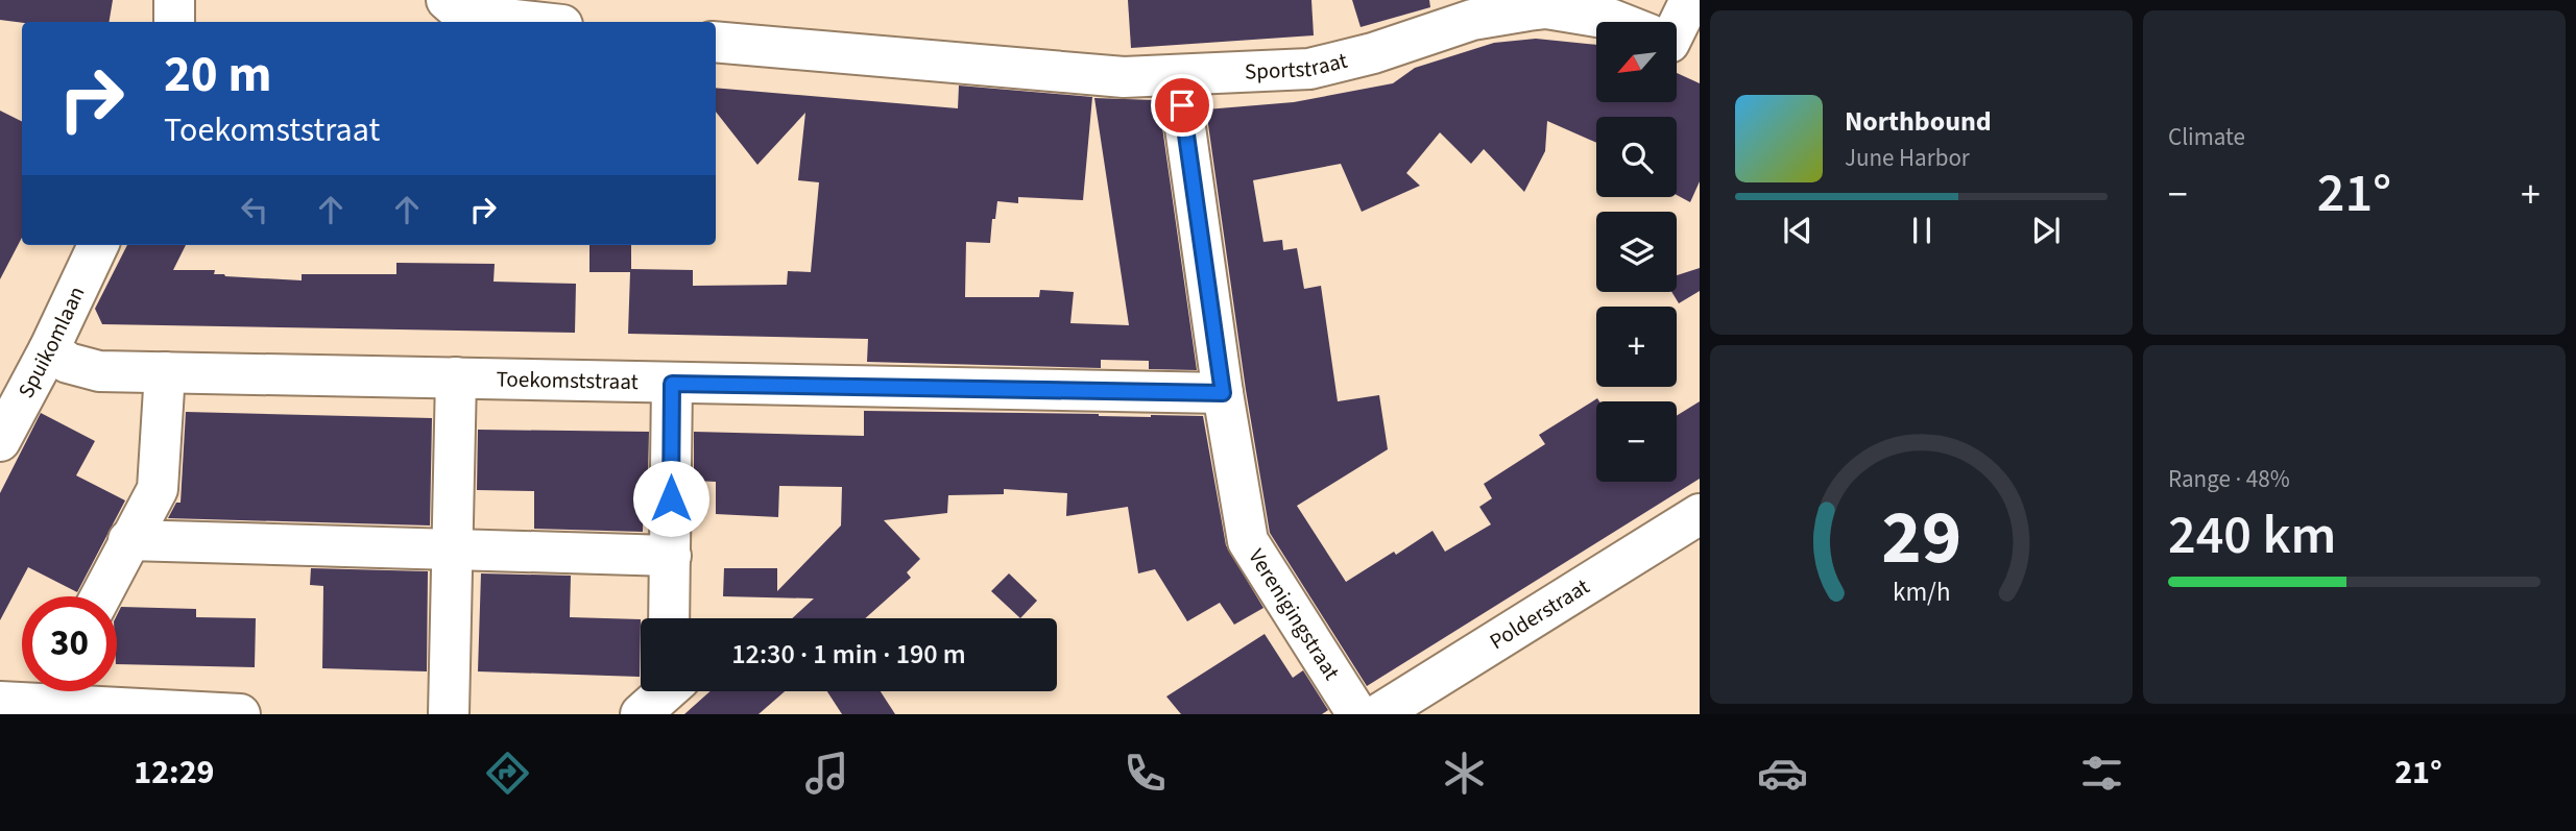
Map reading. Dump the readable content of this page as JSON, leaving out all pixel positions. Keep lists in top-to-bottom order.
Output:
{
  "streets": {
    "street": [
      "Sportstraat",
      "Spuikomlaan",
      "Toekomststraat",
      "Verenigingstraat",
      "Polderstraat"
    ]
  },
  "crossings": [
    ["Sportstraat", "Verenigingstraat"],
    ["Spuikomlaan", "Toekomststraat"],
    ["Toekomststraat", "Verenigingstraat"]
  ],
  "north": "bottom left",
  "page": {
    "tile": [
      "Climate",
      ["Range · 48%", "240 km"]
    ],
    "map_buttons": ["+", "−"],
    "turn": ["20 m", "Toekomststraat"],
    "song": ["Northbound", "June Harbor"],
    "heat": ["−", "21°", "+"],
    "limit": "30",
    "trip": "12:30 · 1 min · 190 m",
    "tabs": ["12:29", "21°"],
    "gauge": ["29", "km/h"]
  }
}
